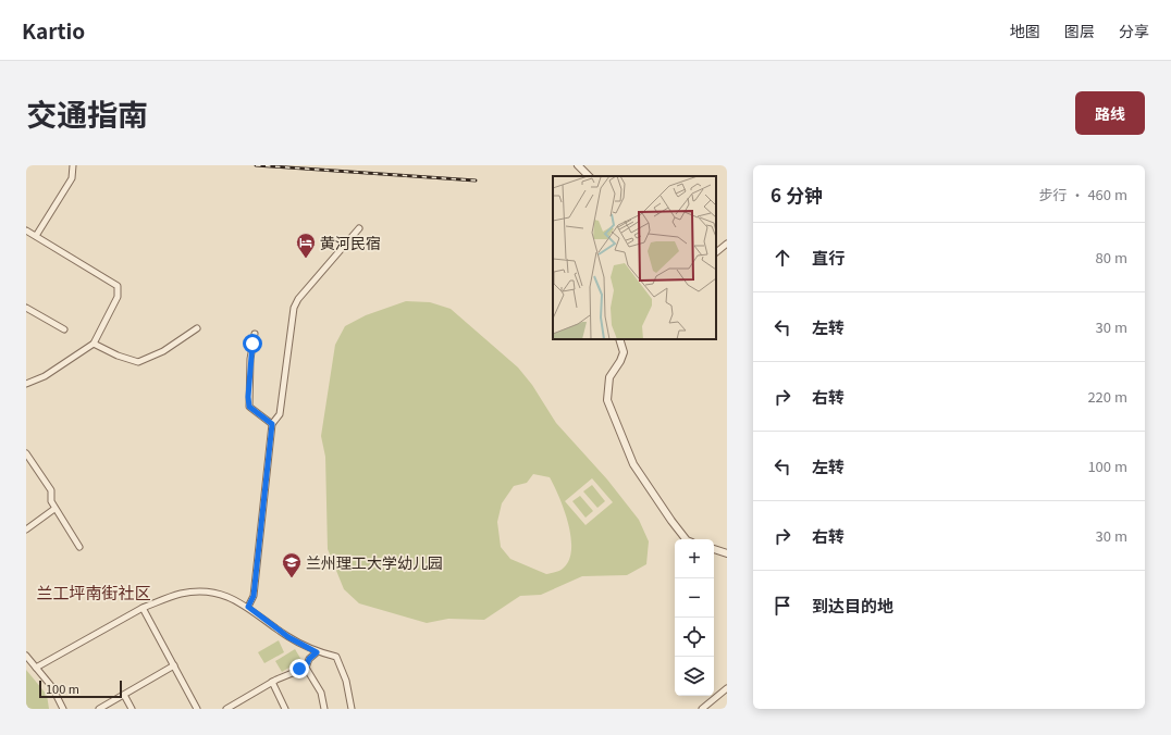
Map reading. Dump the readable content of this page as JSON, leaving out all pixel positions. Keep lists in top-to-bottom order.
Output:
{
  "districts": ["兰工坪南街社区"],
  "places": {
    "hotel": ["黄河民宿"],
    "school or university": ["兰州理工大学幼儿园"]
  },
  "scale_bar": "100 m",
  "page": {
    "header": "Kartio",
    "nav": ["地图", "图层", "分享"],
    "title": "交通指南",
    "buttons": "路线",
    "heading": ["6 分钟", "步行 · 460 m"],
    "list": [
      ["直行", "80 m"],
      ["左转", "30 m"],
      ["右转", "220 m"],
      ["左转", "100 m"],
      ["右转", "30 m"],
      "到达目的地"
    ],
    "map_buttons": ["+", "−"],
    "scale": "100 m"
  }
}
